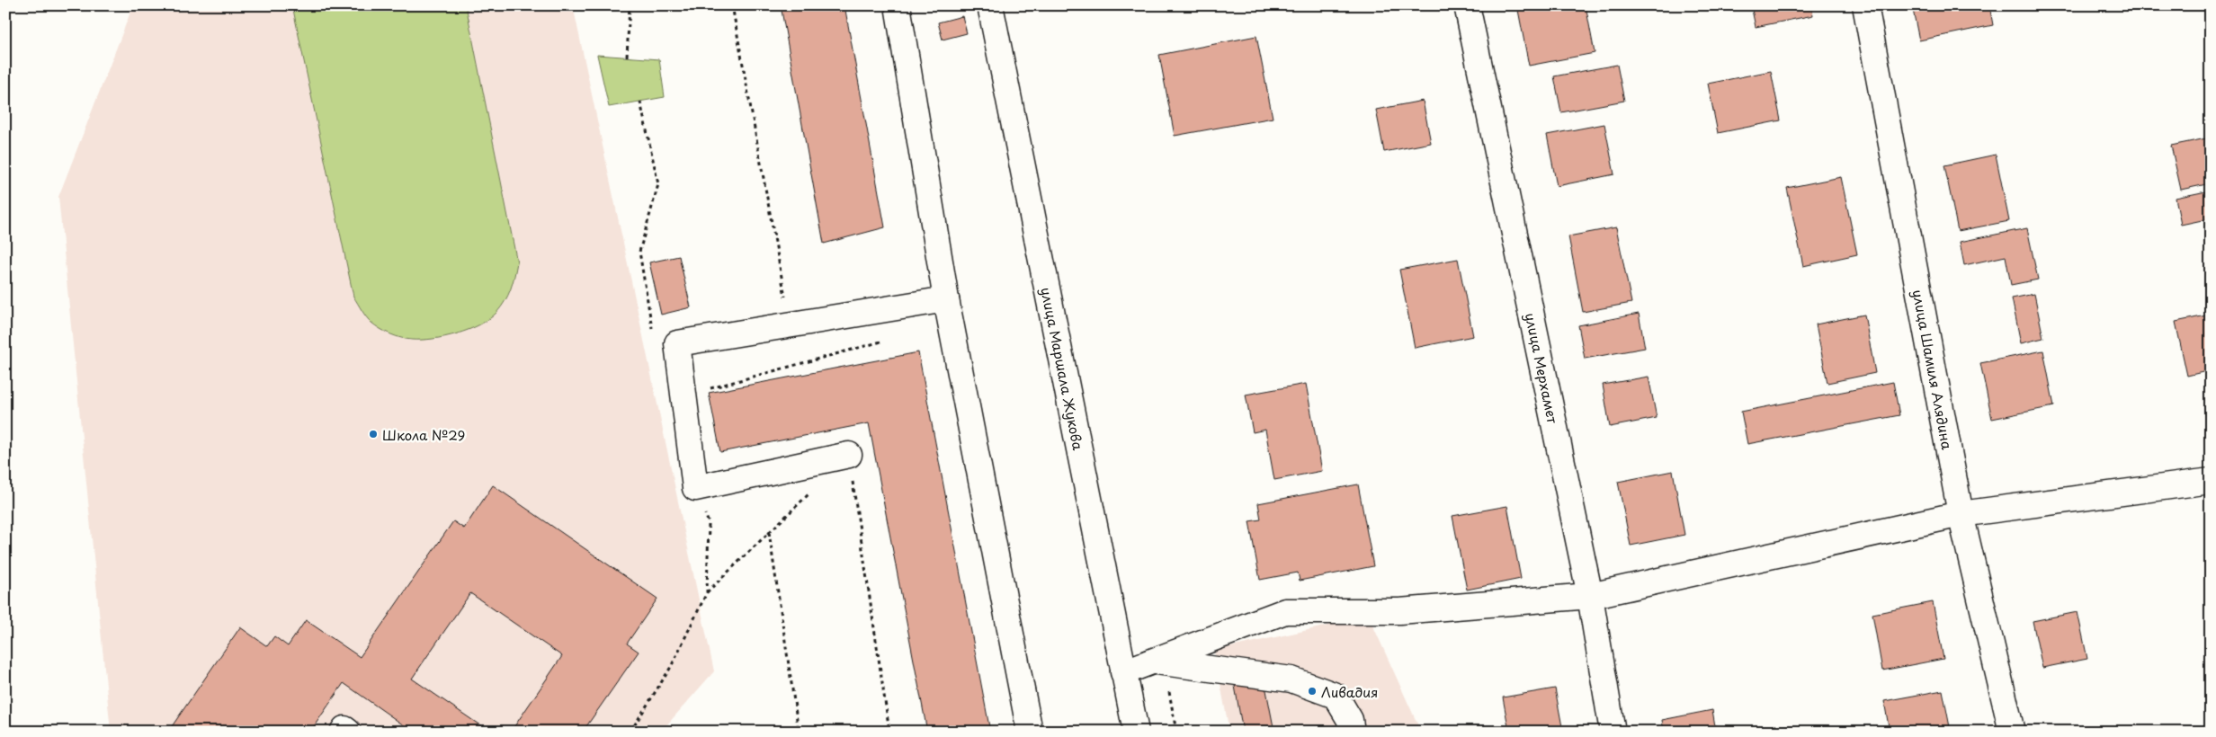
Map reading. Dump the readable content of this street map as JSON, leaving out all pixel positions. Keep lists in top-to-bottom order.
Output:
{
  "streets": {
    "street": ["улица Мерхамет", "улица Маршала Жукова", "улица Шамиля Алядина"]
  },
  "places": ["Школа №29", "Ливадия"]
}
